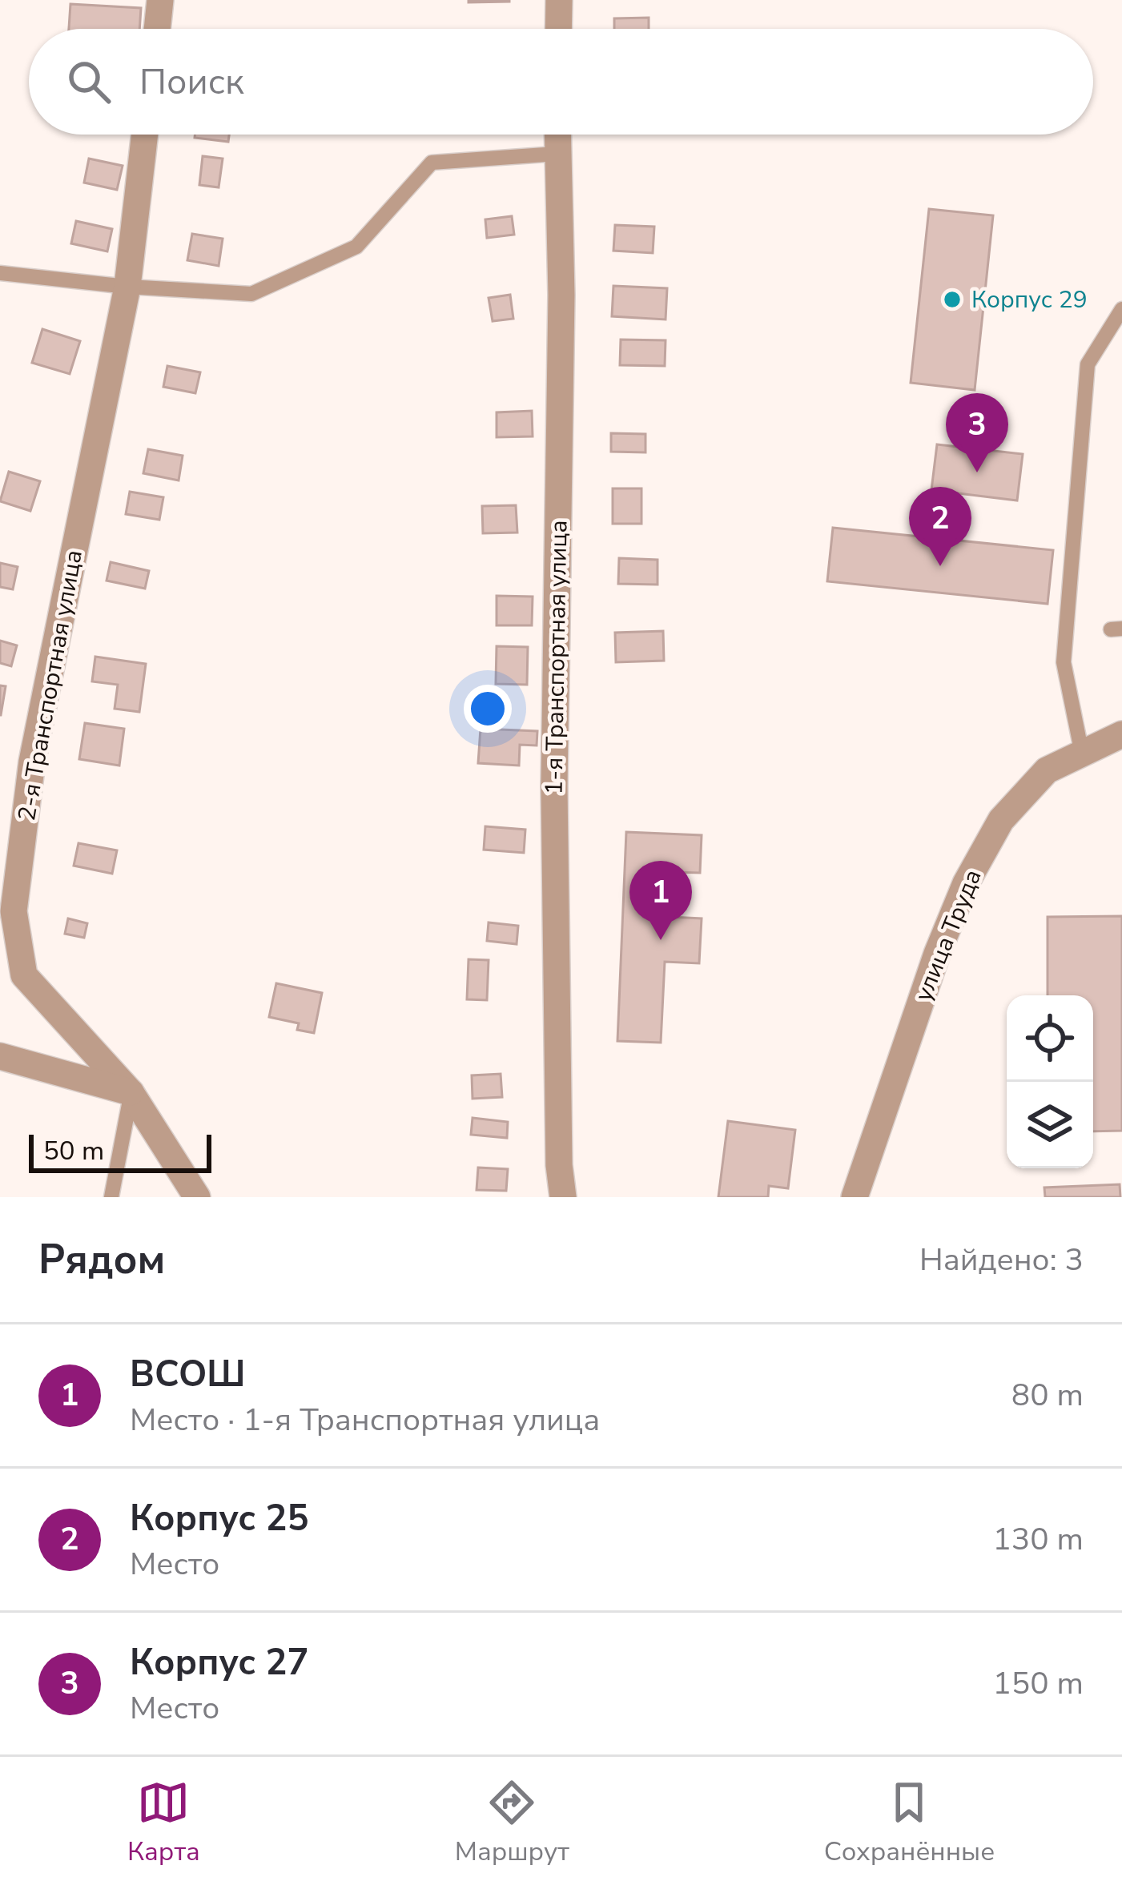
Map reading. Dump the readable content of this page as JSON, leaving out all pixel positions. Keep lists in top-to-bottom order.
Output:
{
  "streets": {
    "street": ["1-я Транспортная улица", "2-я Транспортная улица", "улица Труда"]
  },
  "places": ["Корпус 29"],
  "scale_bar": "50 m",
  "page": {
    "search": "Поиск",
    "pins": ["3", "2", "1"],
    "scale": "50 m",
    "heading": ["Рядом", "Найдено: 3"],
    "list": [
      {
        "mark": "1",
        "name": "ВСОШ",
        "note": "Место · 1-я Транспортная улица",
        "value": "80 m"
      },
      {
        "mark": "2",
        "name": "Корпус 25",
        "note": "Место",
        "value": "130 m"
      },
      {
        "mark": "3",
        "name": "Корпус 27",
        "note": "Место",
        "value": "150 m"
      }
    ],
    "nav": ["Карта", "Маршрут", "Сохранённые"]
  }
}
